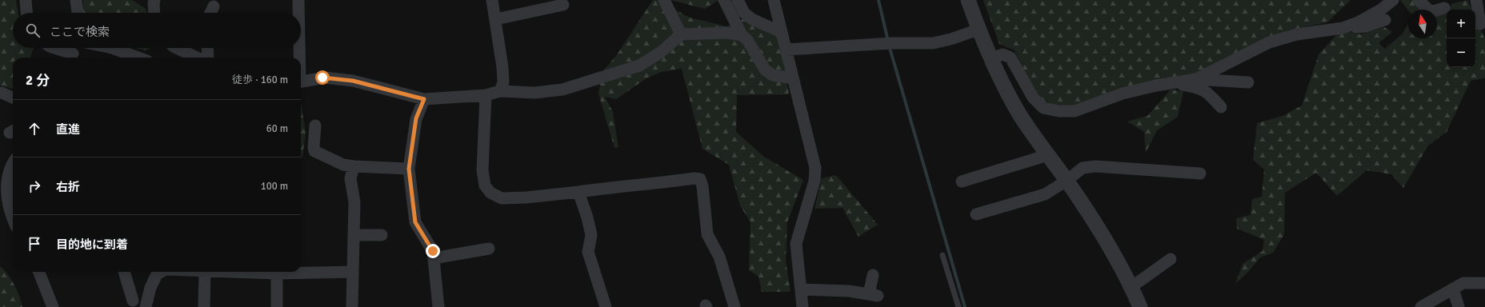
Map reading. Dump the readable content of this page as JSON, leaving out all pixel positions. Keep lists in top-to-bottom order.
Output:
{
  "north": "top",
  "page": {
    "map_buttons": ["+", "−"],
    "search": "ここで検索",
    "heading": ["2 分", "徒歩 · 160 m"],
    "list": [
      ["直進", "60 m"],
      ["右折", "100 m"],
      "目的地に到着"
    ]
  }
}
